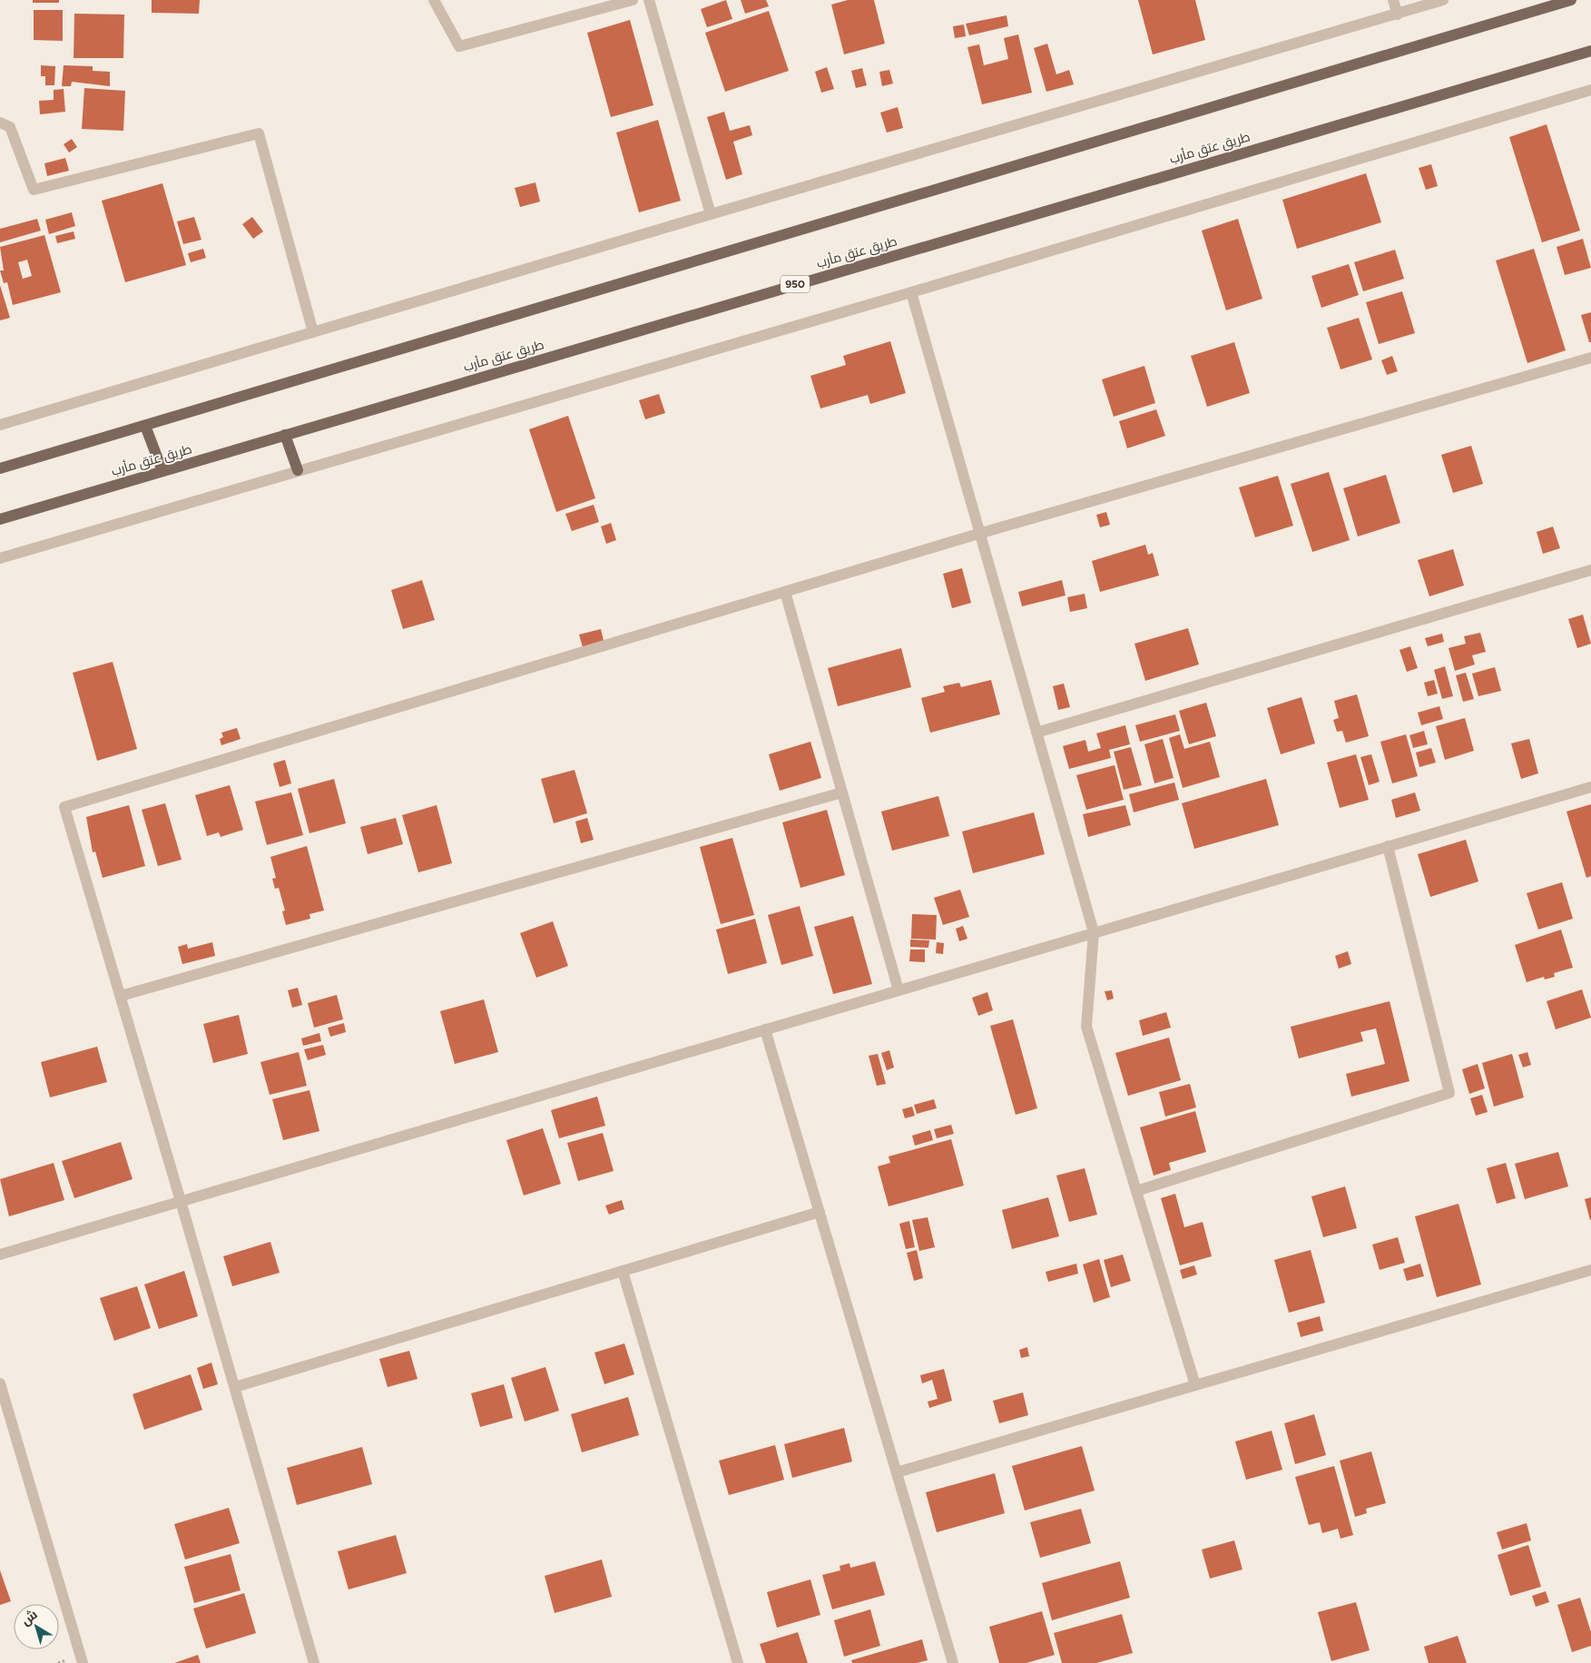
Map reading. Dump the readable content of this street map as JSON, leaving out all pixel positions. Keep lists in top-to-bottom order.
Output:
{
  "streets": {
    "main road": ["طريق عتق مأرب", "950"]
  },
  "north": "top left"
}
